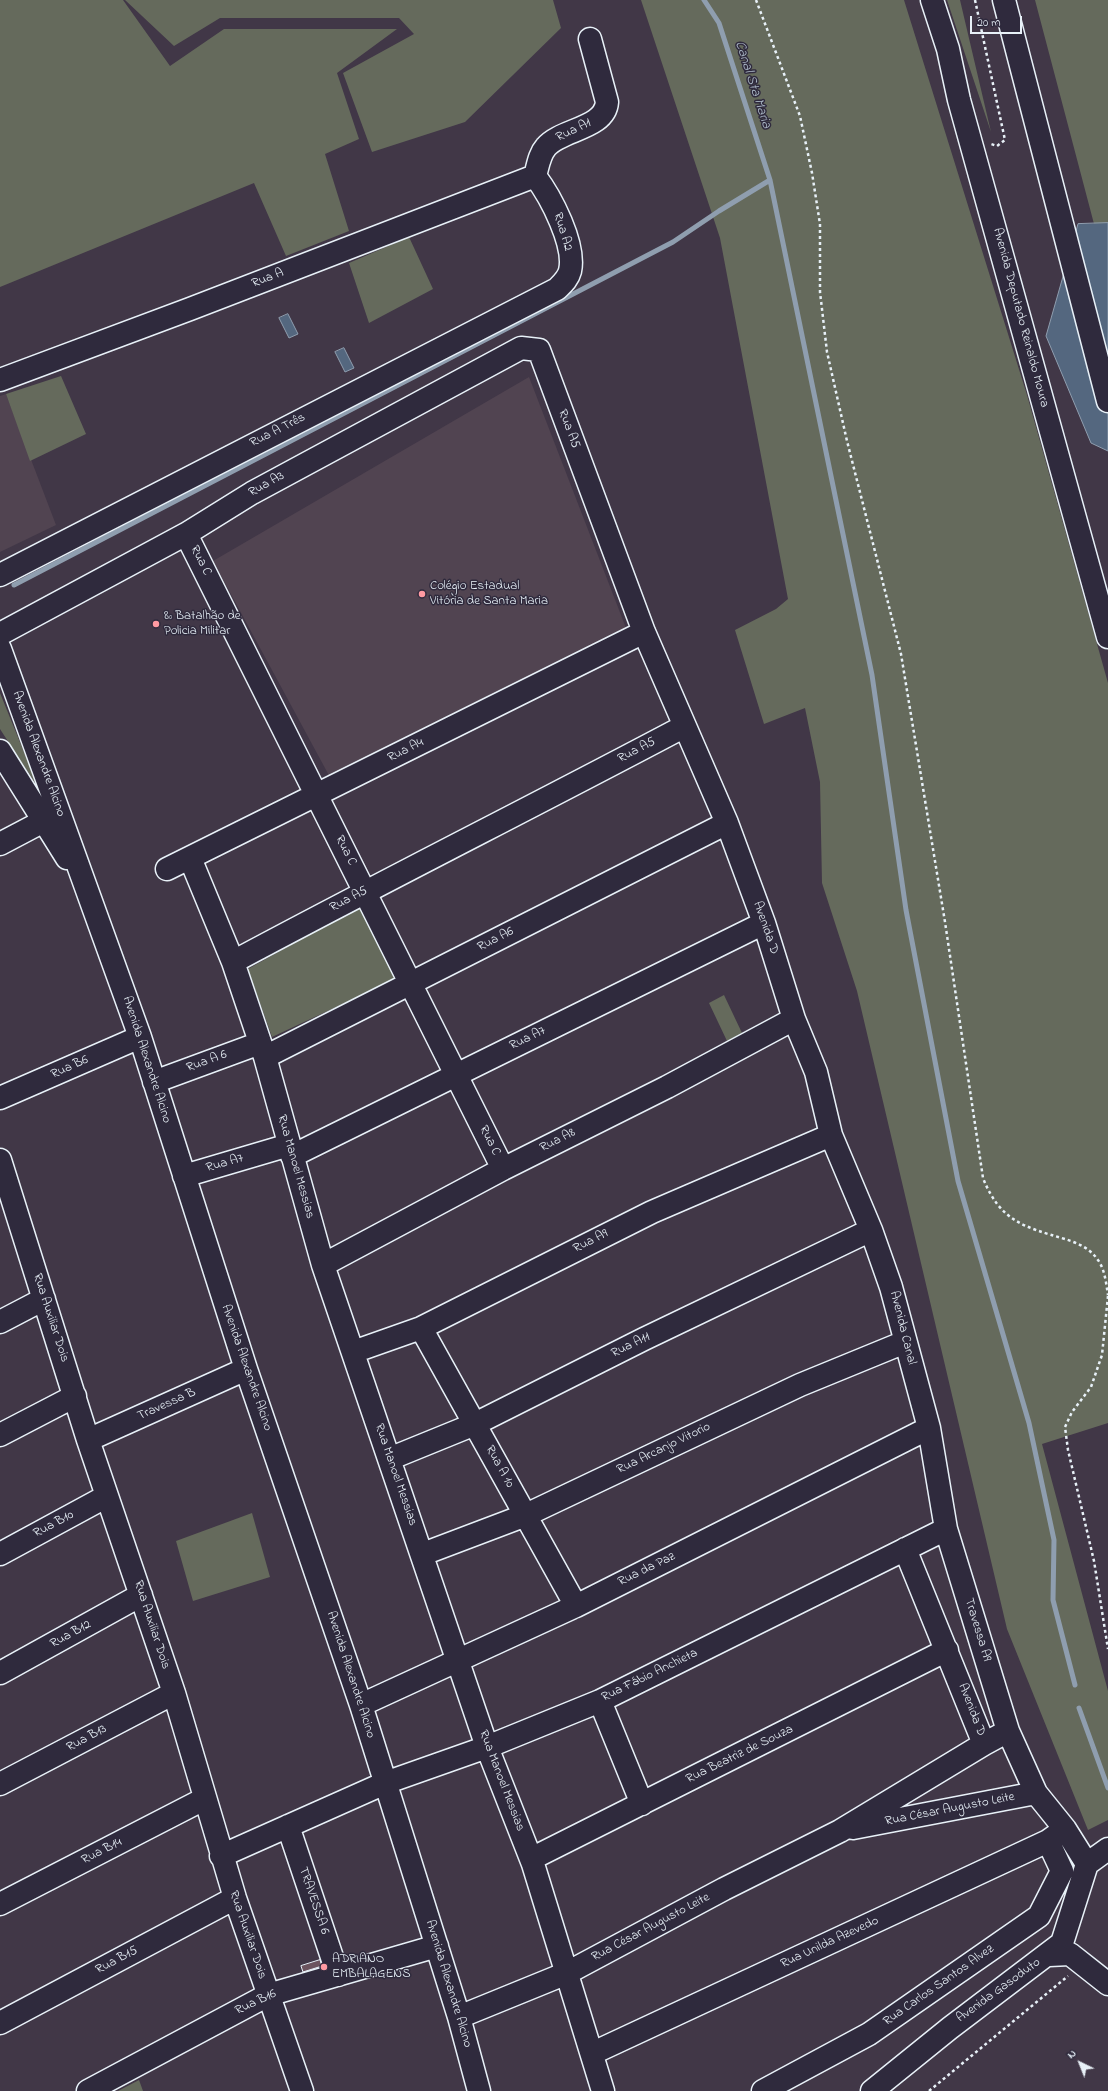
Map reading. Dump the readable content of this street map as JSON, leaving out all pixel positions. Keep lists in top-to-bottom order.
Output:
{
  "streets": {
    "street": [
      "Rua A1",
      "Rua A2",
      "Rua A",
      "Avenida Deputado Reinaldo Moura",
      "Rua A5",
      "Rua A Três",
      "Rua A3",
      "Rua C",
      "Rua A4",
      "Avenida Alexandre Alcino",
      "Avenida D",
      "Rua A6",
      "Rua A7",
      "Rua A 6",
      "Rua B6",
      "Rua A8",
      "Rua Manoel Messias",
      "Rua A9",
      "Rua Auxiliar Dois",
      "Avenida Canal",
      "Rua A11",
      "Travessa B",
      "Rua Arcanjo Vitorio",
      "Rua A 10",
      "Rua B10",
      "Rua da Paz",
      "Travessa A9",
      "Rua B12",
      "Rua Fábio Anchieta",
      "Rua B13",
      "Rua Beatriz de Souza",
      "Rua César Augusto Leite",
      "Rua B14",
      "TRAVESSA 6",
      "Rua Unilda Azevedo",
      "Rua B15",
      "Rua Carlos Santos Alvez",
      "Avenida Gasoduto",
      "Rua B16"
    ]
  },
  "crossings": [
    ["Rua A1", "Rua A2"],
    ["Rua A1", "Rua A"],
    ["Rua A2", "Rua A"],
    ["Rua A2", "Rua A Três"],
    ["Rua A5", "Rua A3"],
    ["Rua A5", "Rua C"],
    ["Rua A5", "Rua A4"],
    ["Rua A5", "Avenida D"],
    ["Rua A5", "Rua Manoel Messias"],
    ["Rua A3", "Rua C"],
    ["Rua C", "Rua A4"],
    ["Rua C", "Rua A6"],
    ["Rua C", "Rua A7"],
    ["Rua C", "Rua A8"],
    ["Rua A4", "Rua Manoel Messias"],
    ["Avenida Alexandre Alcino", "Rua A7"],
    ["Avenida Alexandre Alcino", "Rua A 6"],
    ["Avenida Alexandre Alcino", "Rua B6"],
    ["Avenida Alexandre Alcino", "Travessa B"],
    ["Avenida Alexandre Alcino", "Rua da Paz"],
    ["Avenida Alexandre Alcino", "Rua Fábio Anchieta"],
    ["Avenida Alexandre Alcino", "Rua César Augusto Leite"],
    ["Avenida Alexandre Alcino", "Rua B16"],
    ["Avenida D", "Rua A6"],
    ["Avenida D", "Rua A7"],
    ["Avenida D", "Rua A8"],
    ["Avenida D", "Rua A9"],
    ["Avenida D", "Avenida Canal"],
    ["Avenida D", "Travessa A9"],
    ["Avenida D", "Rua Fábio Anchieta"],
    ["Avenida D", "Rua Beatriz de Souza"],
    ["Avenida D", "Rua César Augusto Leite"],
    ["Rua A6", "Rua A 6"],
    ["Rua A6", "Rua Manoel Messias"],
    ["Rua A7", "Rua Manoel Messias"],
    ["Rua A 6", "Rua Manoel Messias"],
    ["Rua A8", "Rua Manoel Messias"],
    ["Rua Manoel Messias", "Rua A9"],
    ["Rua Manoel Messias", "Rua A11"],
    ["Rua Manoel Messias", "Rua Arcanjo Vitorio"],
    ["Rua Manoel Messias", "Rua da Paz"],
    ["Rua Manoel Messias", "Rua Fábio Anchieta"],
    ["Rua Manoel Messias", "Rua Beatriz de Souza"],
    ["Rua Manoel Messias", "Rua César Augusto Leite"],
    ["Rua Manoel Messias", "Rua Unilda Azevedo"],
    ["Rua A9", "Avenida Canal"],
    ["Rua A9", "Rua A 10"],
    ["Rua Auxiliar Dois", "Travessa B"],
    ["Rua Auxiliar Dois", "Rua B10"],
    ["Rua Auxiliar Dois", "Rua B12"],
    ["Rua Auxiliar Dois", "Rua Fábio Anchieta"],
    ["Rua Auxiliar Dois", "Rua B13"],
    ["Rua Auxiliar Dois", "Rua B14"],
    ["Rua Auxiliar Dois", "Rua B15"],
    ["Rua Auxiliar Dois", "Rua B16"],
    ["Avenida Canal", "Rua A11"],
    ["Avenida Canal", "Rua Arcanjo Vitorio"],
    ["Avenida Canal", "Rua da Paz"],
    ["Avenida Canal", "Travessa A9"],
    ["Rua A11", "Rua A 10"],
    ["Rua Arcanjo Vitorio", "Rua A 10"],
    ["Rua A 10", "Rua da Paz"],
    ["Rua Fábio Anchieta", "TRAVESSA 6"],
    ["TRAVESSA 6", "Rua B16"],
    ["Rua Unilda Azevedo", "Rua Carlos Santos Alvez"]
  ],
  "water": ["Canal Sta Maria"],
  "places": ["Colégio Estadual Vitória de Santa Maria", "8º Batalhão de Policia Militar", "ADRIANO EMBALAGENS"],
  "scale_bar": "20 m",
  "north": "top left"
}
